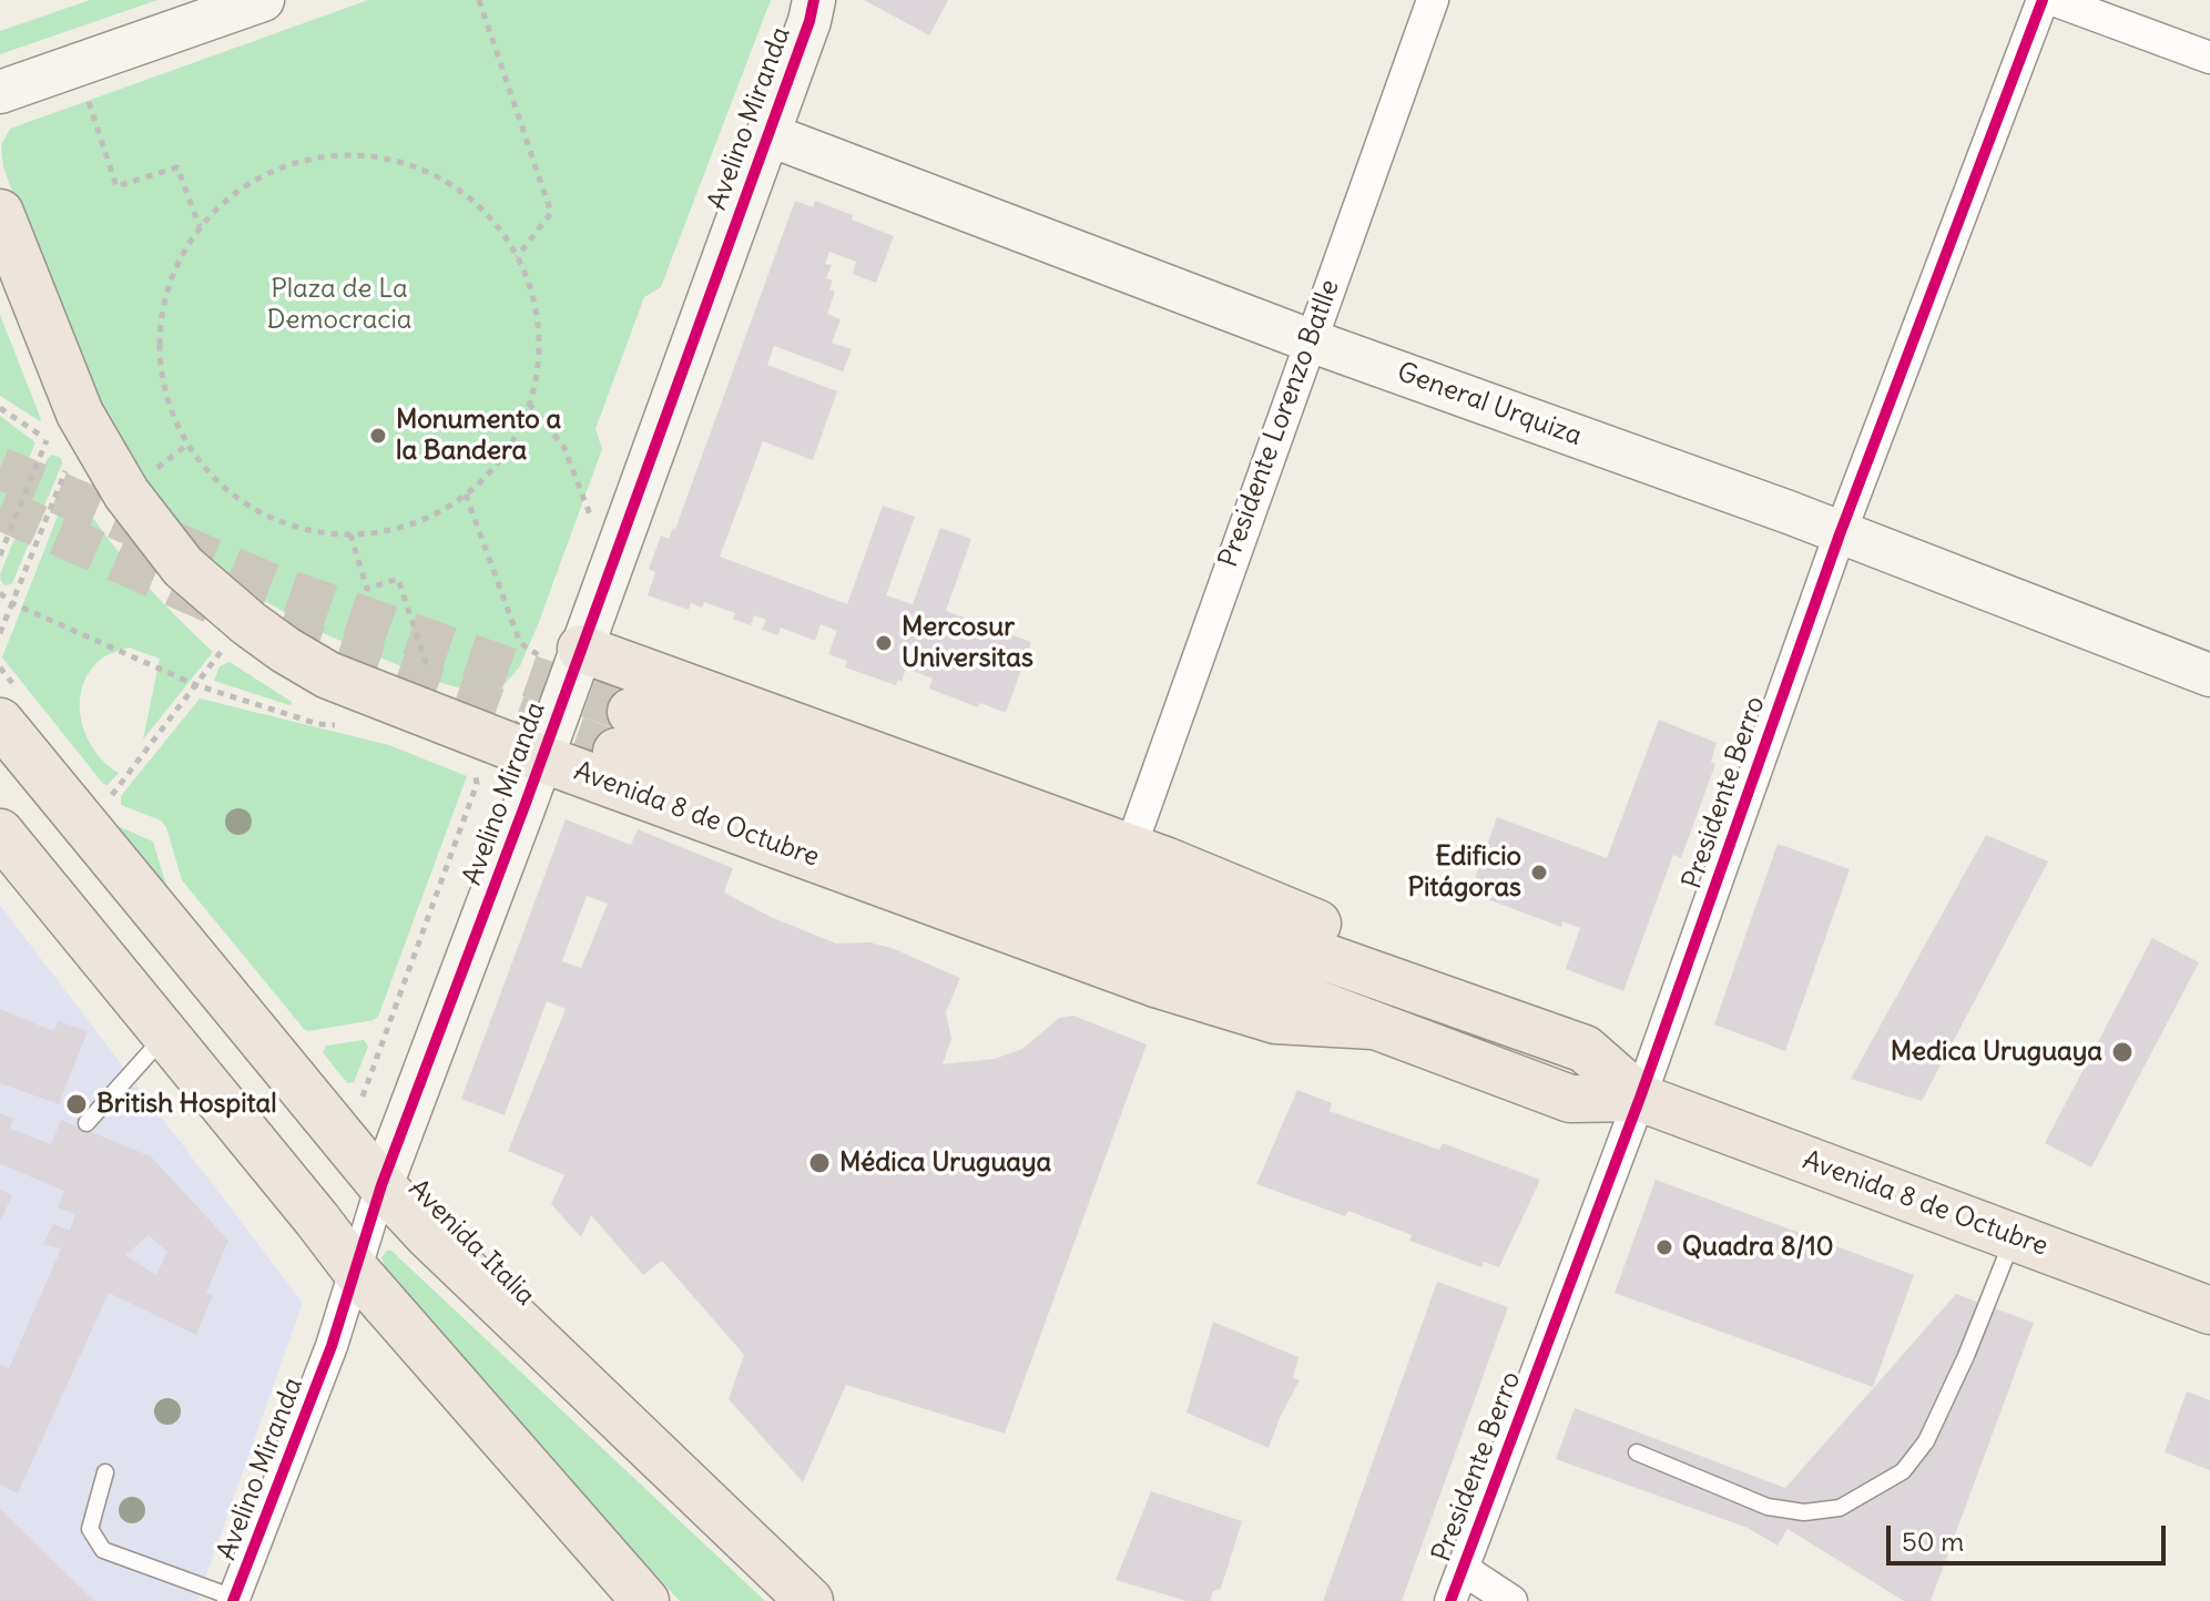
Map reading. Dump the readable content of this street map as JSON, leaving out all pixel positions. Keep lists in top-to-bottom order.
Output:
{
  "streets": {
    "main road": ["Avenida 8 de Octubre", "Avenida Italia"],
    "street": [
      "Avelino Miranda",
      "General Urquiza",
      "Presidente Lorenzo Batlle",
      "Presidente Berro"
    ]
  },
  "crossings": [
    ["Avelino Miranda", "General Urquiza"],
    ["Avelino Miranda", "Avenida 8 de Octubre"],
    ["Avelino Miranda", "Avenida Italia"],
    ["General Urquiza", "Presidente Lorenzo Batlle"],
    ["General Urquiza", "Presidente Berro"],
    ["Presidente Lorenzo Batlle", "Avenida 8 de Octubre"],
    ["Presidente Berro", "Avenida 8 de Octubre"]
  ],
  "parks": ["Plaza de La Democracia"],
  "places": [
    "Monumento a la Bandera",
    "Mercosur Universitas",
    "Edificio Pitágoras",
    "Medica Uruguaya",
    "British Hospital",
    "Médica Uruguaya",
    "Quadra 8/10"
  ],
  "scale_bar": "50 m"
}
